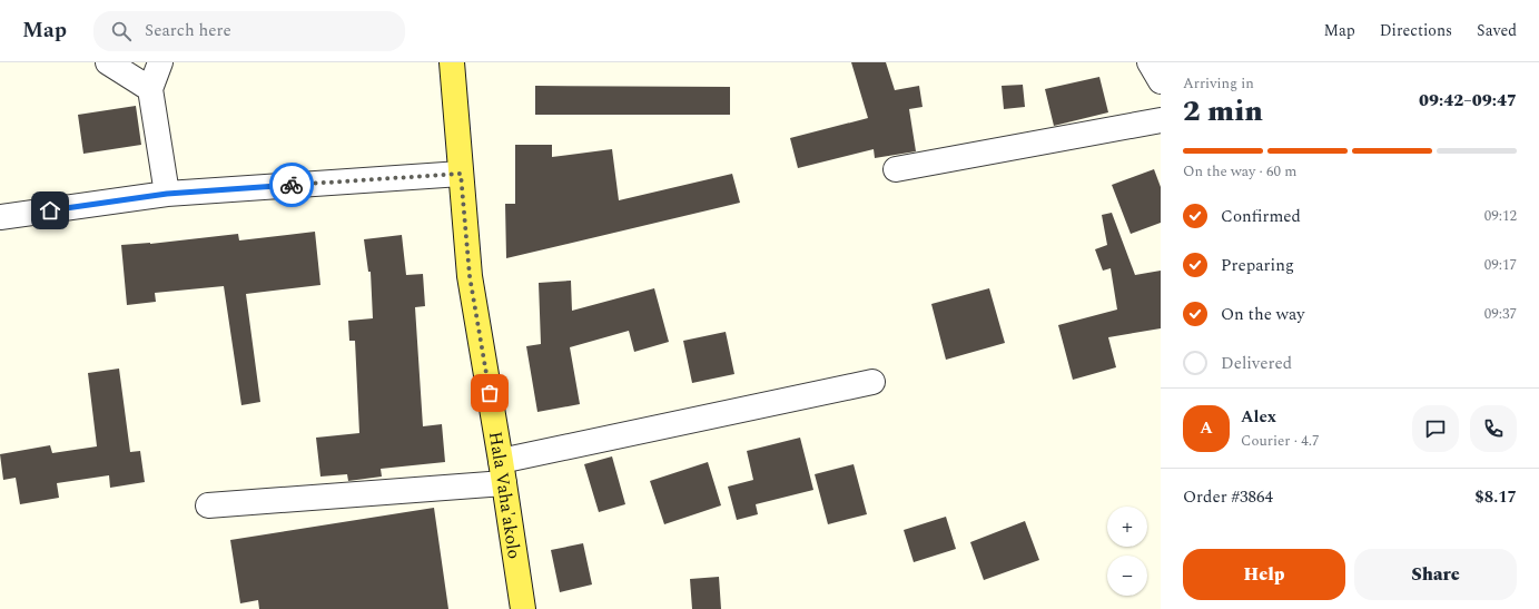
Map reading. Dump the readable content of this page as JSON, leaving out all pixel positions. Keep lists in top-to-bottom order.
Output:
{
  "streets": {
    "main road": ["Hala Vaha'akolo"]
  },
  "page": {
    "header": "Map",
    "search": "Search here",
    "nav": ["Map", "Directions", "Saved"],
    "heading": ["2 min", "Arriving in", "09:42–09:47"],
    "panel": [
      "Alex",
      "Courier · 4.7",
      "Order #3864",
      "$8.17"
    ],
    "bar": "On the way · 60 m",
    "list": [
      ["Confirmed", "09:12"],
      ["Preparing", "09:17"],
      ["On the way", "09:37"],
      "Delivered"
    ],
    "round": "A",
    "map_buttons": ["+", "−"],
    "buttons": ["Help", "Share"]
  }
}
